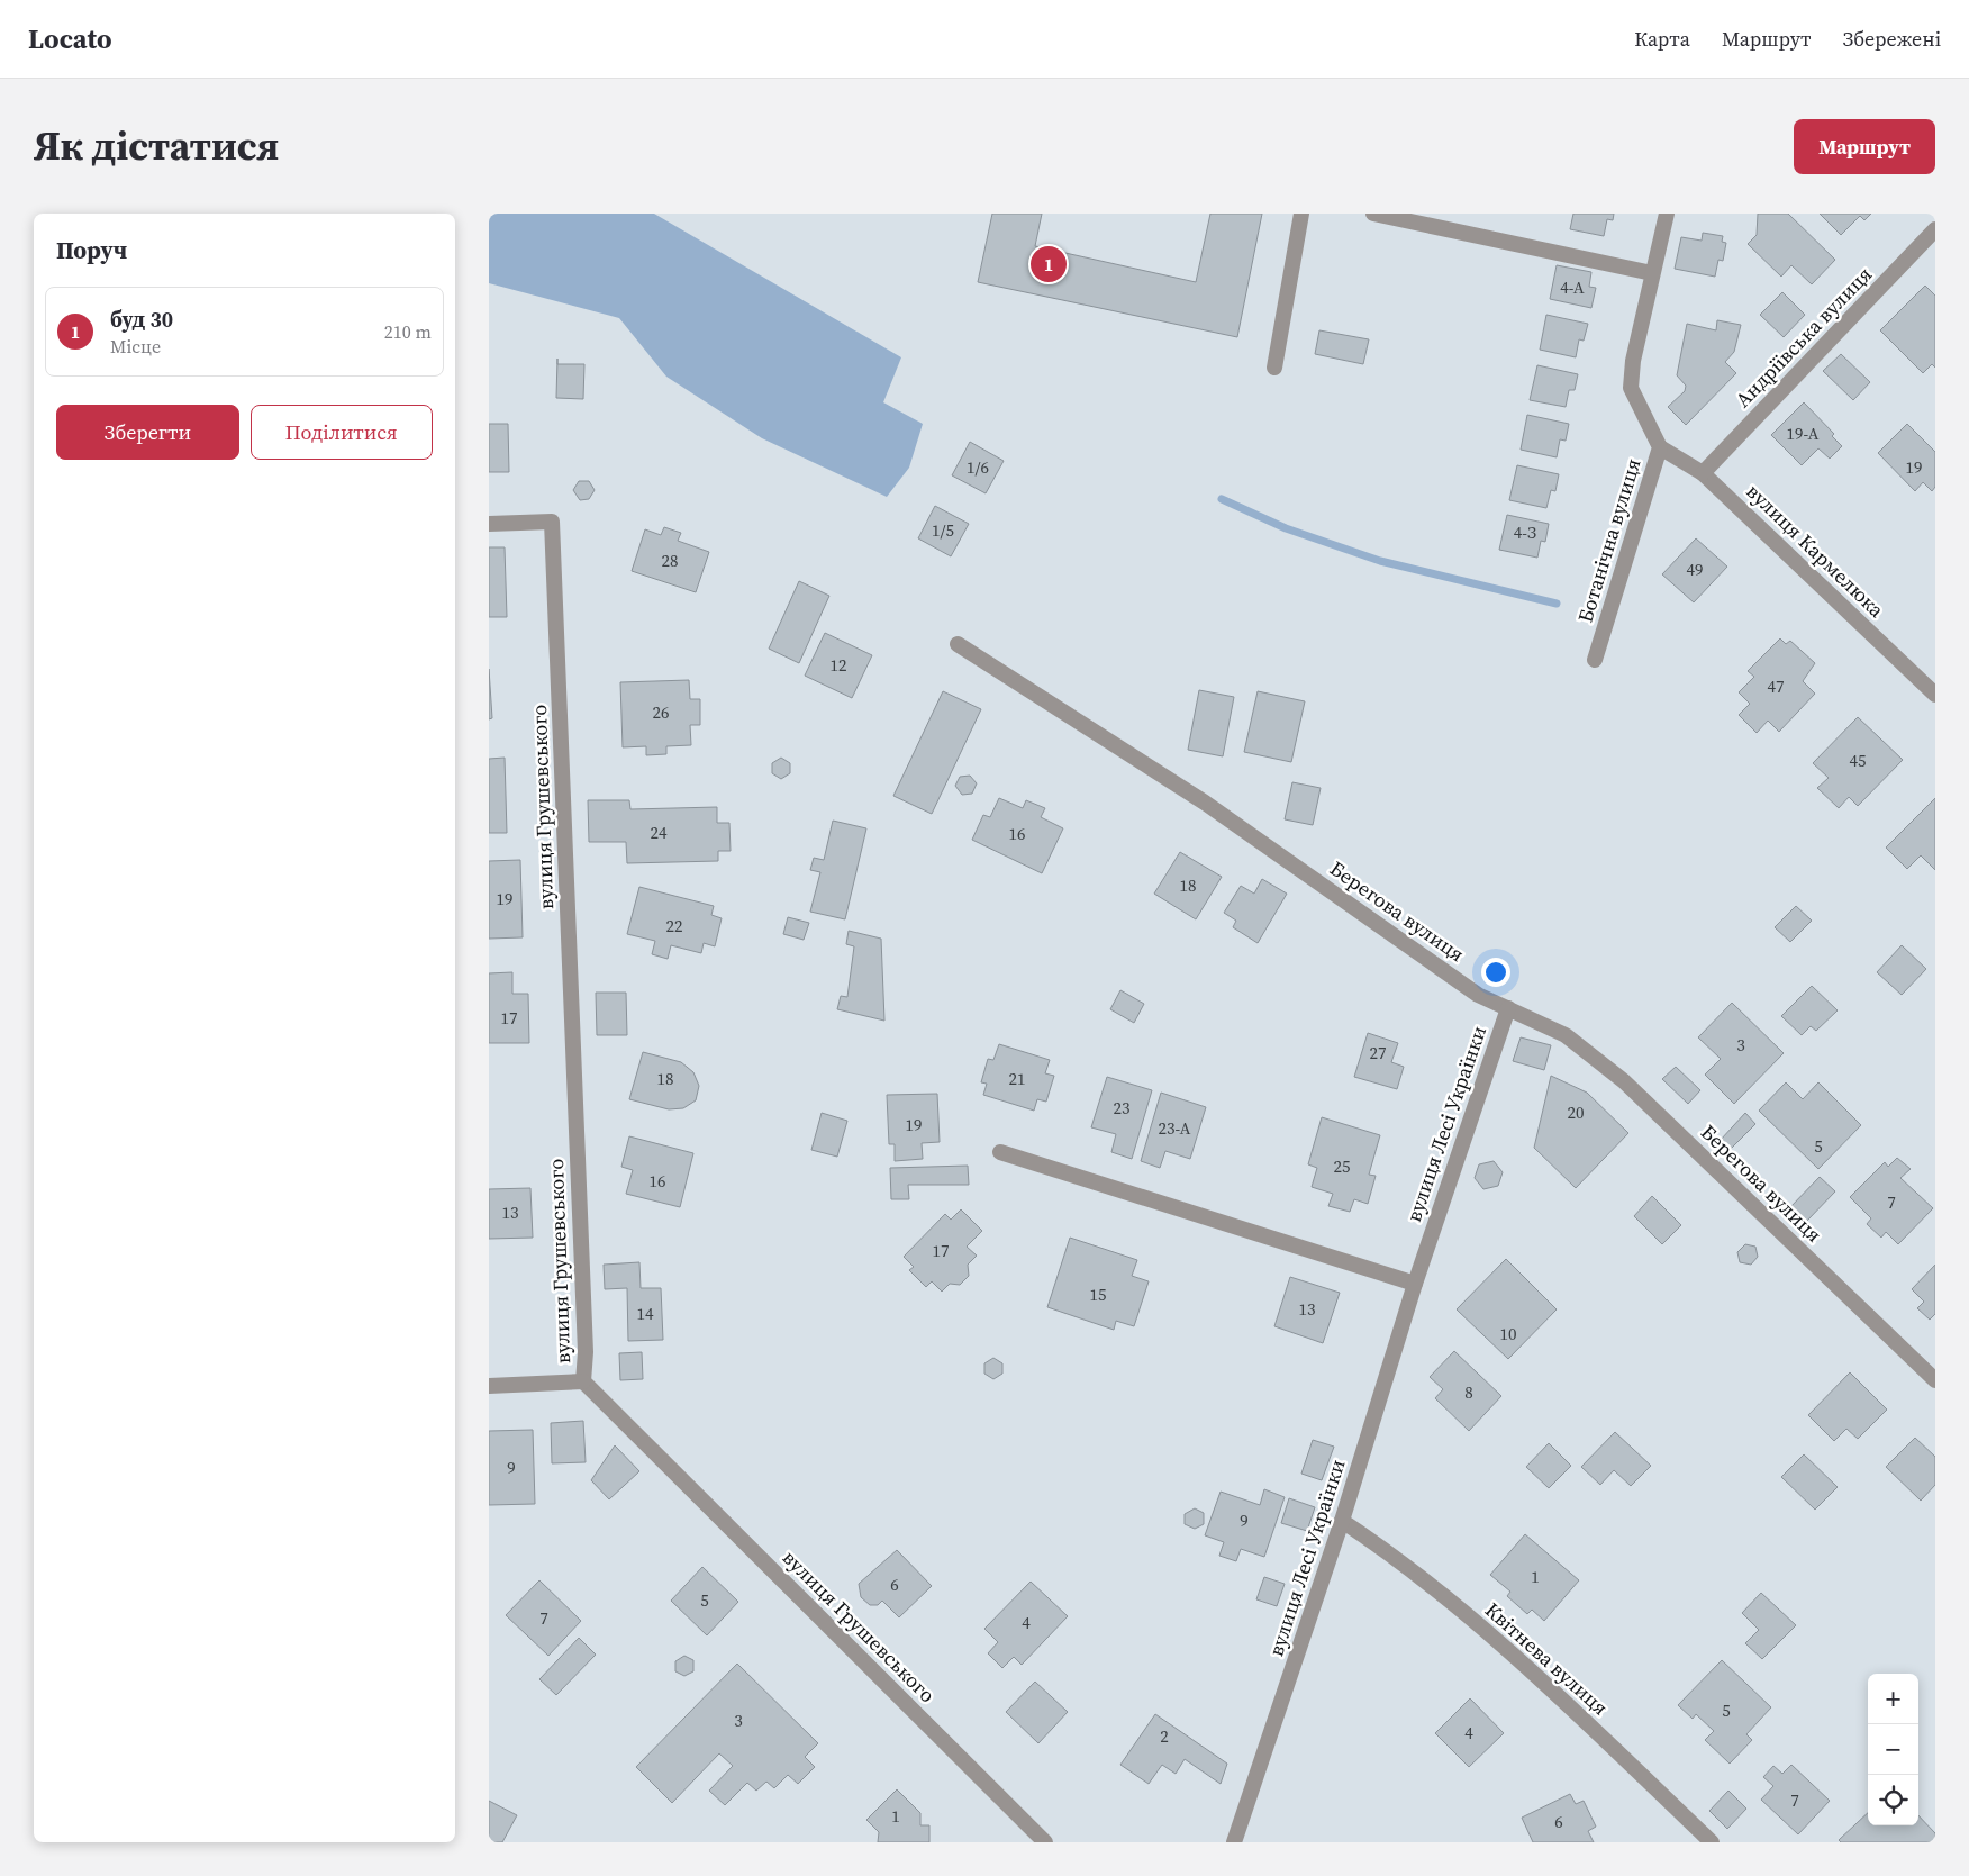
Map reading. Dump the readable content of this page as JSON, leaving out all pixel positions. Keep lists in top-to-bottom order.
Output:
{
  "streets": {
    "street": [
      "Андріївська вулиця",
      "Ботанічна вулиця",
      "вулиця Кармелюка",
      "вулиця Грушевського",
      "Берегова вулиця",
      "вулиця Лесі Українки",
      "Квітнева вулиця"
    ]
  },
  "crossings": [
    ["Андріївська вулиця", "вулиця Кармелюка"],
    ["Ботанічна вулиця", "вулиця Кармелюка"],
    ["Берегова вулиця", "вулиця Лесі Українки"],
    ["вулиця Лесі Українки", "Квітнева вулиця"]
  ],
  "house_numbers": [
    "4-А",
    "19-А",
    "1/6",
    "19",
    "1/5",
    "4-З",
    "28",
    "49",
    "12",
    "47",
    "26",
    "45",
    "24",
    "16",
    "18",
    "19",
    "22",
    "17",
    "3",
    "27",
    "18",
    "21",
    "23",
    "20",
    "19",
    "23-А",
    "5",
    "25",
    "16",
    "7",
    "13",
    "17",
    "15",
    "13",
    "14",
    "10",
    "8",
    "9",
    "9",
    "1",
    "6",
    "5",
    "7",
    "4",
    "5",
    "3",
    "4",
    "2",
    "7",
    "1",
    "6"
  ],
  "page": {
    "header": "Locato",
    "nav": ["Карта", "Маршрут", "Збережені"],
    "title": "Як дістатися",
    "buttons": [
      "Маршрут",
      ["Зберегти", "Поділитися"]
    ],
    "heading": "Поруч",
    "pins": "1",
    "list": [
      {
        "mark": "1",
        "name": "буд 30",
        "note": "Місце",
        "value": "210 m"
      }
    ],
    "map_buttons": ["+", "−"]
  }
}
